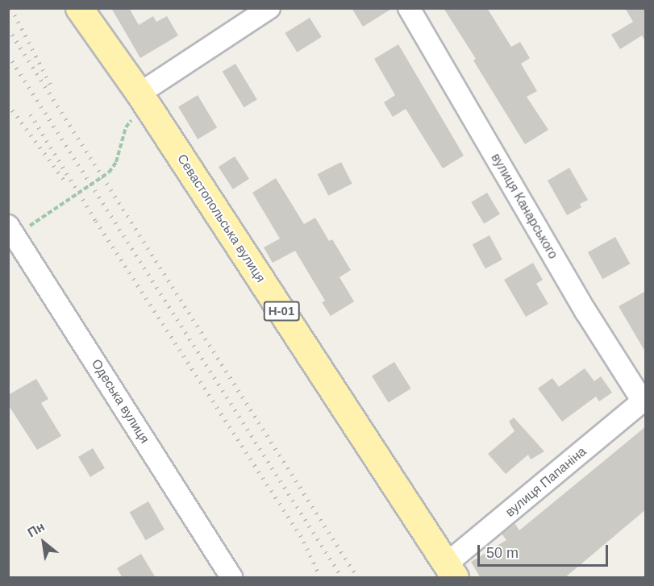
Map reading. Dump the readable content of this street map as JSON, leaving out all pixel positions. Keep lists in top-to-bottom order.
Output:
{
  "streets": {
    "main road": ["Севастопольська вулиця", "Н-01"],
    "street": ["вулиця Канарського", "Одеська вулиця", "вулиця Папаніна"]
  },
  "crossings": [
    ["вулиця Канарського", "вулиця Папаніна"],
    ["Севастопольська вулиця", "вулиця Папаніна"]
  ],
  "scale_bar": "50 m",
  "north": "top left"
}
